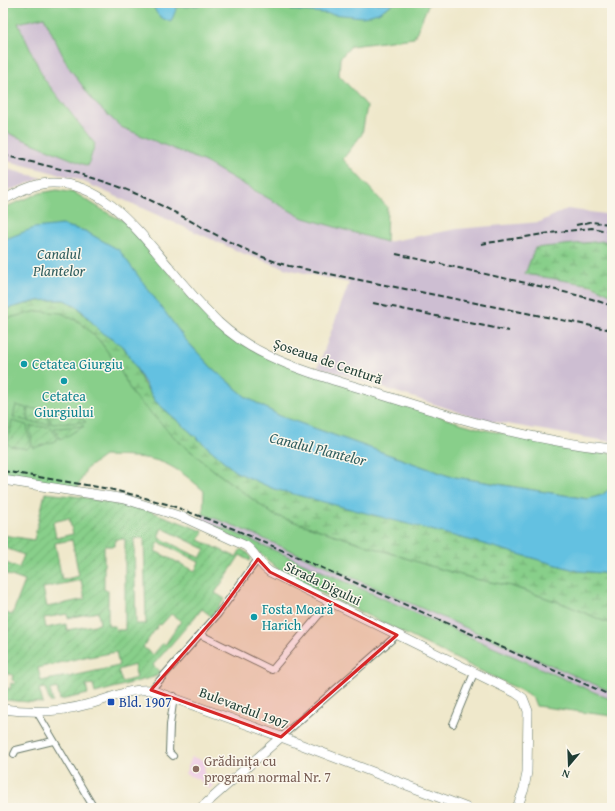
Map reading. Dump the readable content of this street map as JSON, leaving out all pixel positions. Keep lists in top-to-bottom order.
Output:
{
  "streets": {
    "main road": ["Șoseaua de Centură", "Strada Digului", "Bulevardul 1907"]
  },
  "water": ["Canalul Plantelor"],
  "places": {
    "other": [
      "Cetatea Giurgiu",
      "Cetatea Giurgiului",
      "Fosta Moară Harich",
      "Grădinița cu program normal Nr. 7"
    ],
    "transit": ["Bld. 1907"]
  },
  "north": "bottom"
}
